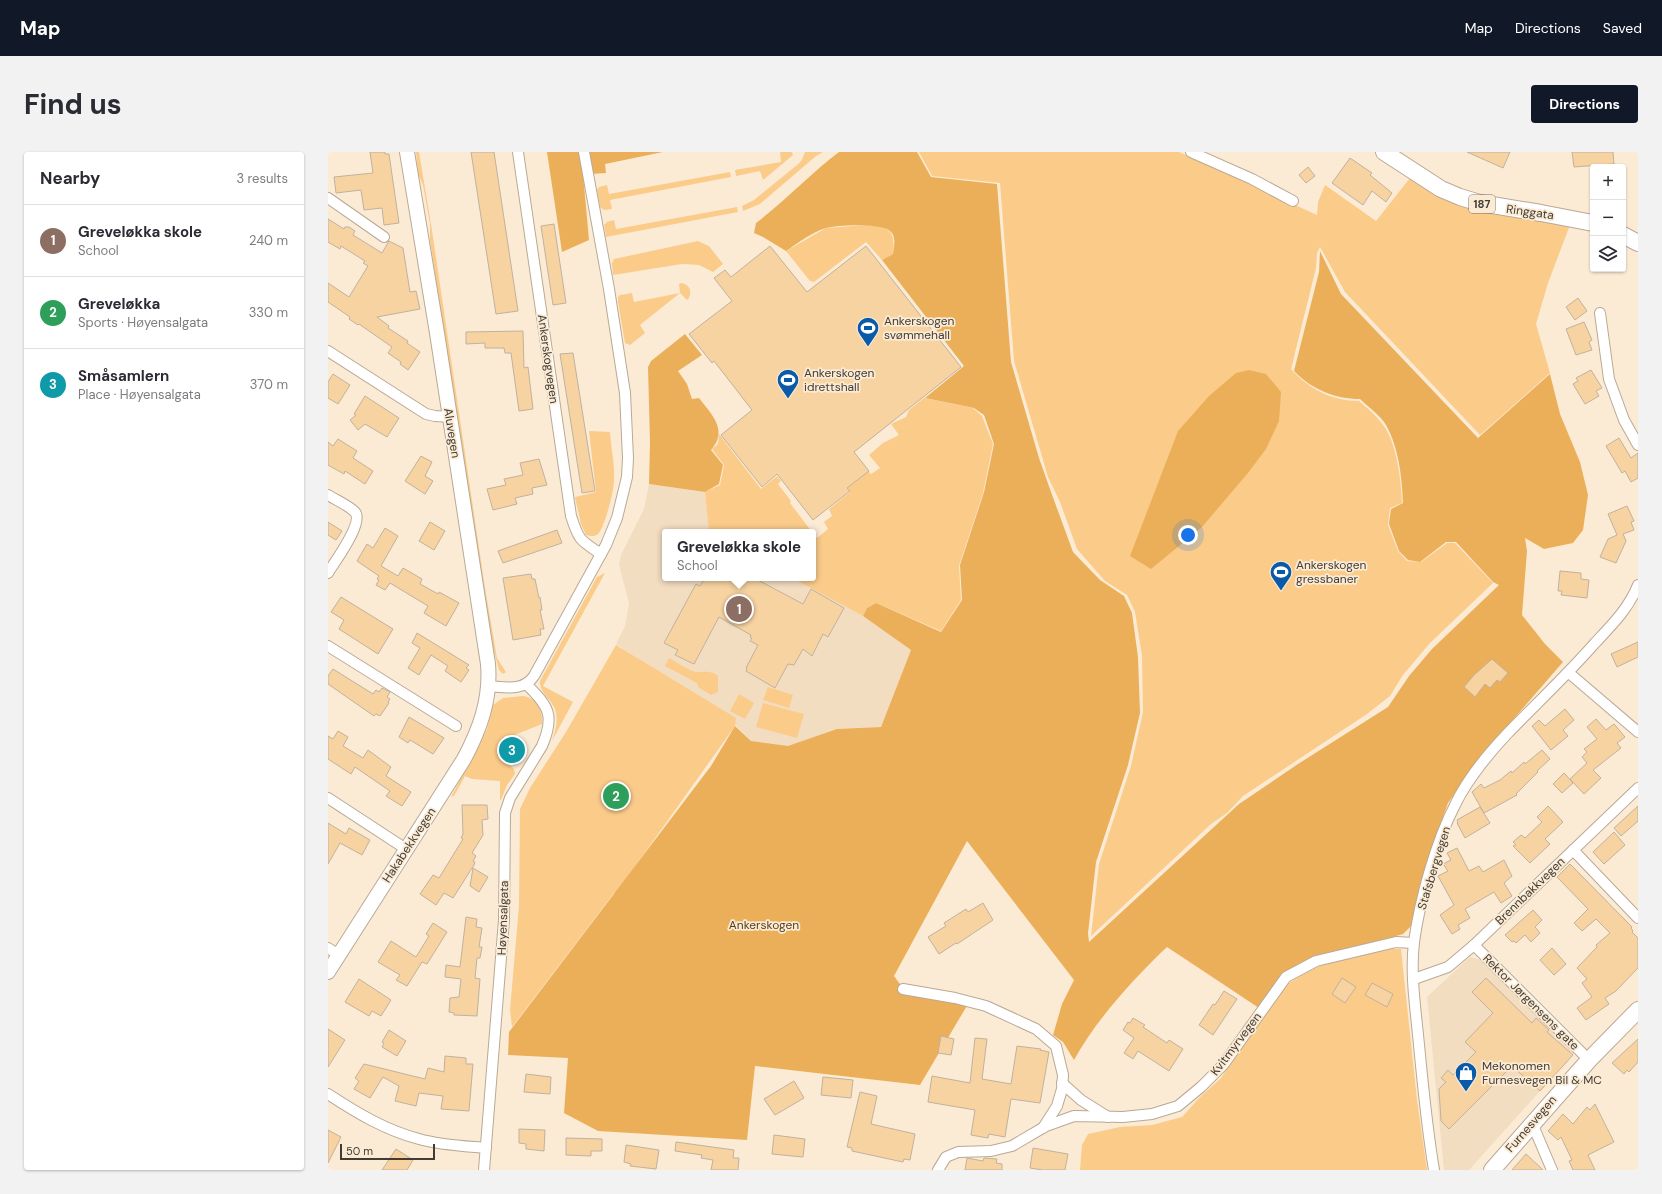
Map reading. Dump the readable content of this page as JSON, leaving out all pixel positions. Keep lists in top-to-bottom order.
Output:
{
  "streets": {
    "main road": [
      "187",
      "Ringgata",
      "Aluvegen",
      "Hakabekkvegen",
      "Furnesvegen"
    ],
    "street": [
      "Ankerskogvegen",
      "Stafsbergvegen",
      "Brennbakkvegen",
      "Høyensalgata",
      "Rektor Jørgensens gate",
      "Kvitmyrvegen"
    ]
  },
  "crossings": [
    ["Aluvegen", "Hakabekkvegen"],
    ["Stafsbergvegen", "Brennbakkvegen"],
    ["Stafsbergvegen", "Kvitmyrvegen"],
    ["Brennbakkvegen", "Rektor Jørgensens gate"],
    ["Rektor Jørgensens gate", "Furnesvegen"]
  ],
  "parks": ["Ankerskogen"],
  "places": {
    "sports": ["Ankerskogen svømmehall", "Ankerskogen idrettshall", "Ankerskogen gressbaner"],
    "shop": ["Mekonomen Furnesvegen Bil & MC"]
  },
  "scale_bar": "50 m",
  "page": {
    "header": "Map",
    "nav": ["Map", "Directions", "Saved"],
    "buttons": "Directions",
    "title": "Find us",
    "heading": ["Nearby", "3 results"],
    "map_buttons": ["+", "−"],
    "list": [
      {
        "mark": "1",
        "name": "Greveløkka skole",
        "note": "School",
        "value": "240 m"
      },
      {
        "mark": "2",
        "name": "Greveløkka",
        "note": "Sports · Høyensalgata",
        "value": "330 m"
      },
      {
        "mark": "3",
        "name": "Småsamlern",
        "note": "Place · Høyensalgata",
        "value": "370 m"
      }
    ],
    "popup": ["Greveløkka skole", "School"],
    "pins": ["1", "3", "2"],
    "scale": "50 m"
  }
}
